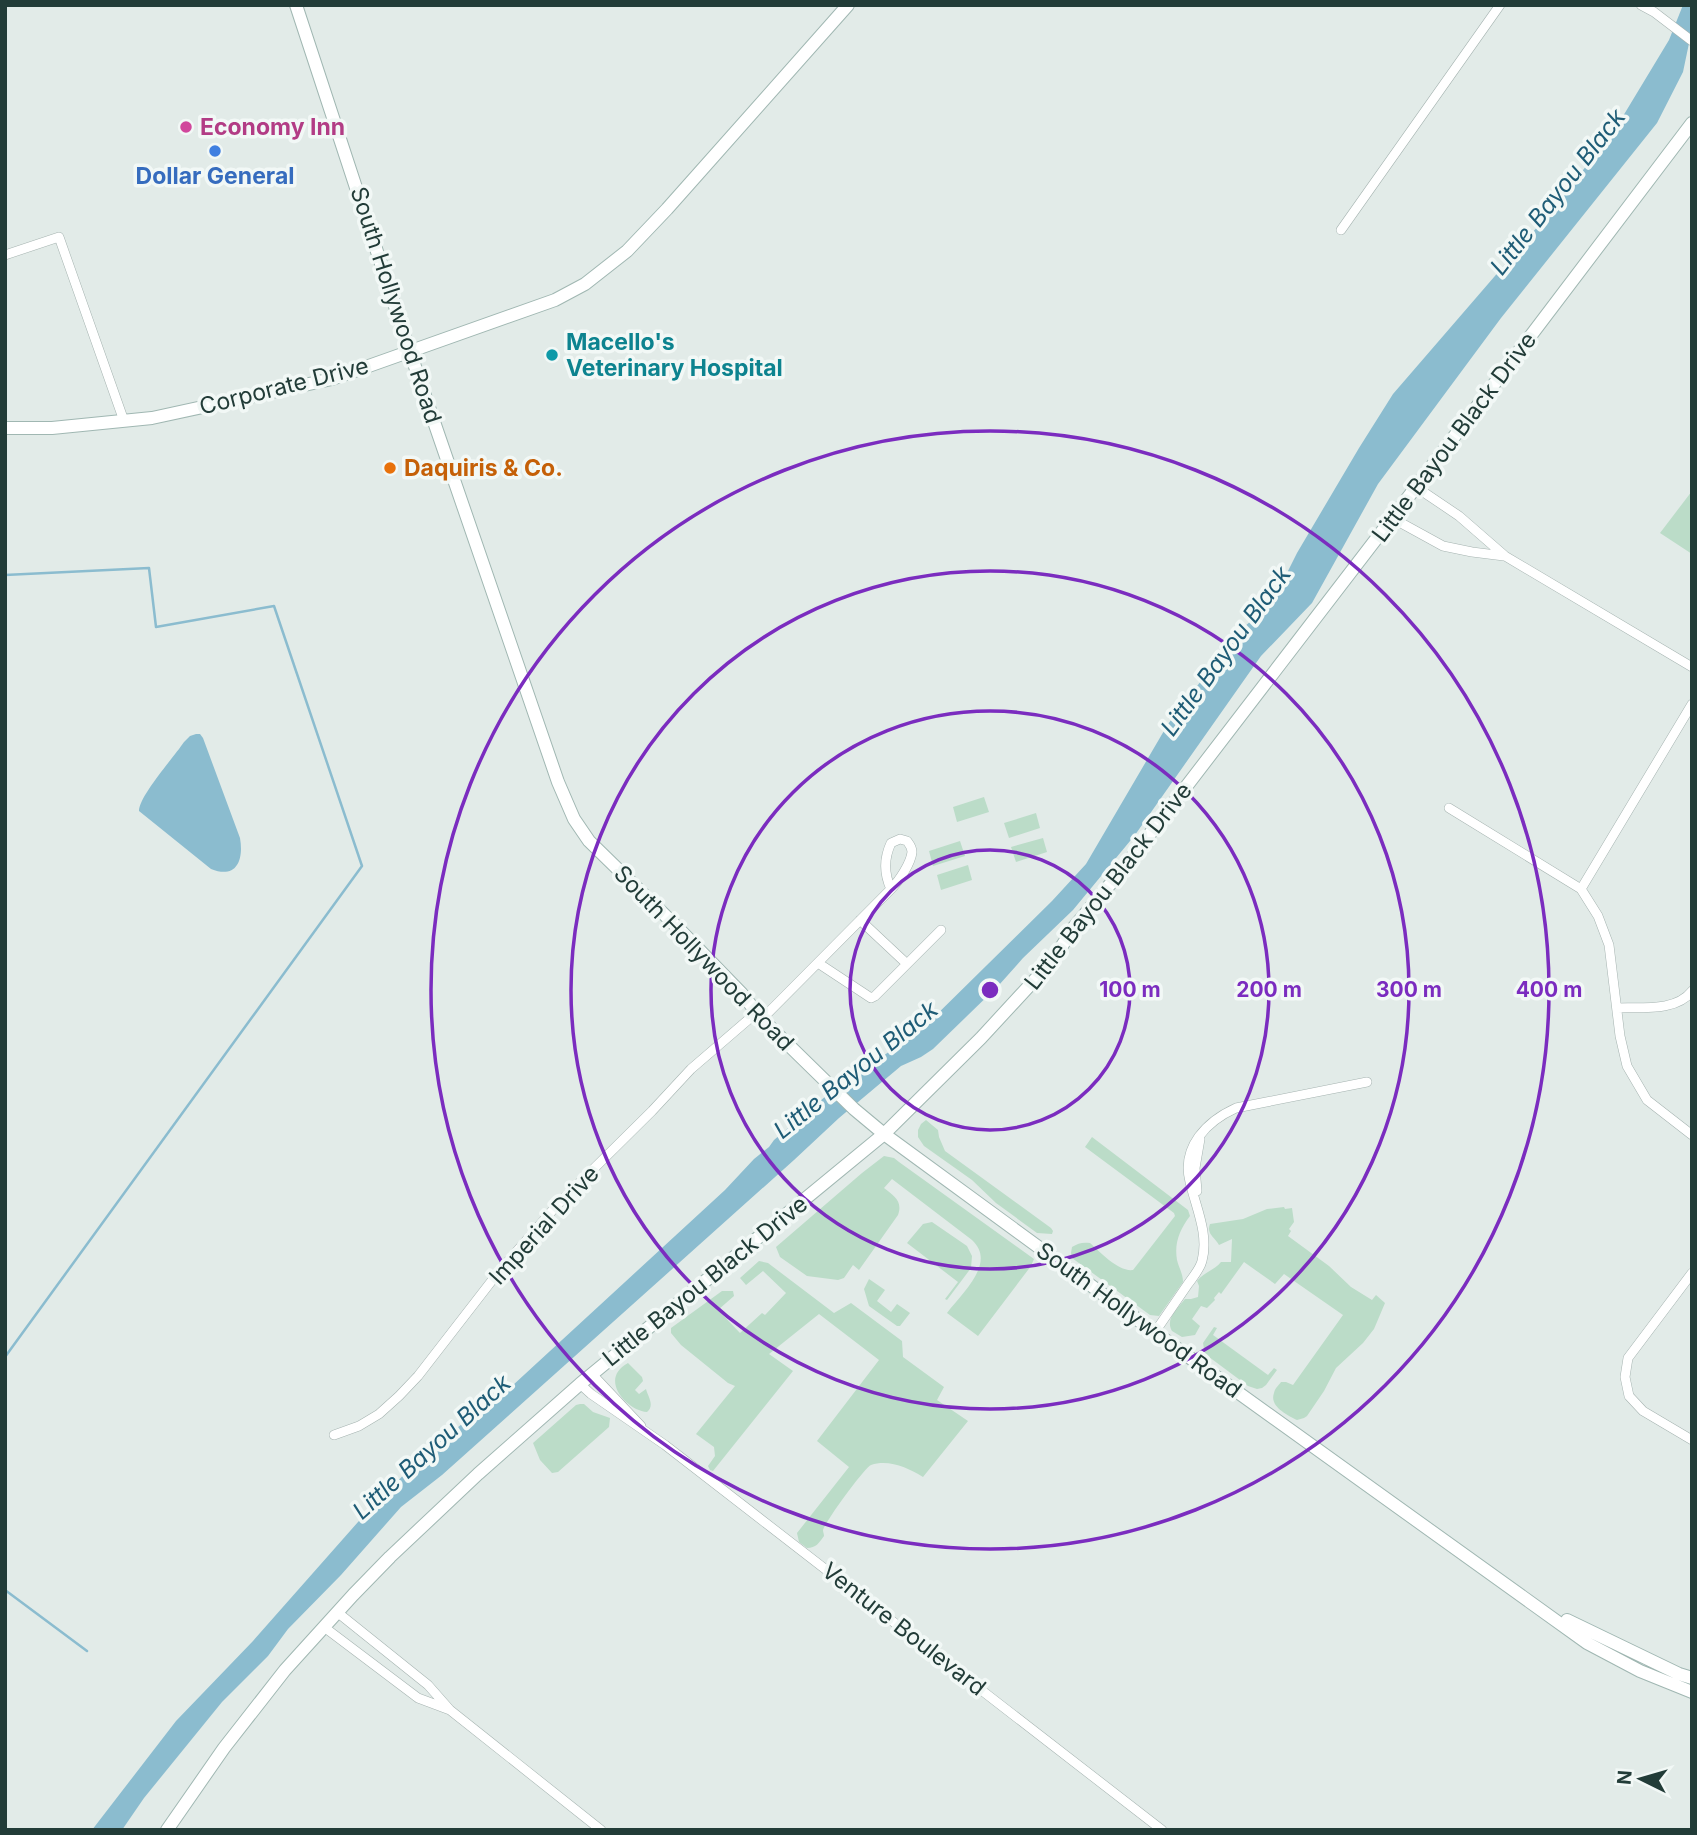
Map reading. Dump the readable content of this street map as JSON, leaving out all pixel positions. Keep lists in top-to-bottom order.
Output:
{
  "streets": {
    "main road": ["South Hollywood Road", "Corporate Drive", "Little Bayou Black Drive"],
    "street": ["Imperial Drive", "Venture Boulevard"]
  },
  "crossings": [
    ["South Hollywood Road", "Corporate Drive"],
    ["South Hollywood Road", "Little Bayou Black Drive"],
    ["South Hollywood Road", "Imperial Drive"],
    ["Little Bayou Black Drive", "Venture Boulevard"]
  ],
  "water": ["Little Bayou Black"],
  "places": [
    "Economy Inn",
    "Dollar General",
    "Macello's Veterinary Hospital",
    "Daquiris & Co."
  ],
  "north": "left",
  "rings": [
    "100 m",
    "200 m",
    "300 m",
    "400 m"
  ]
}
